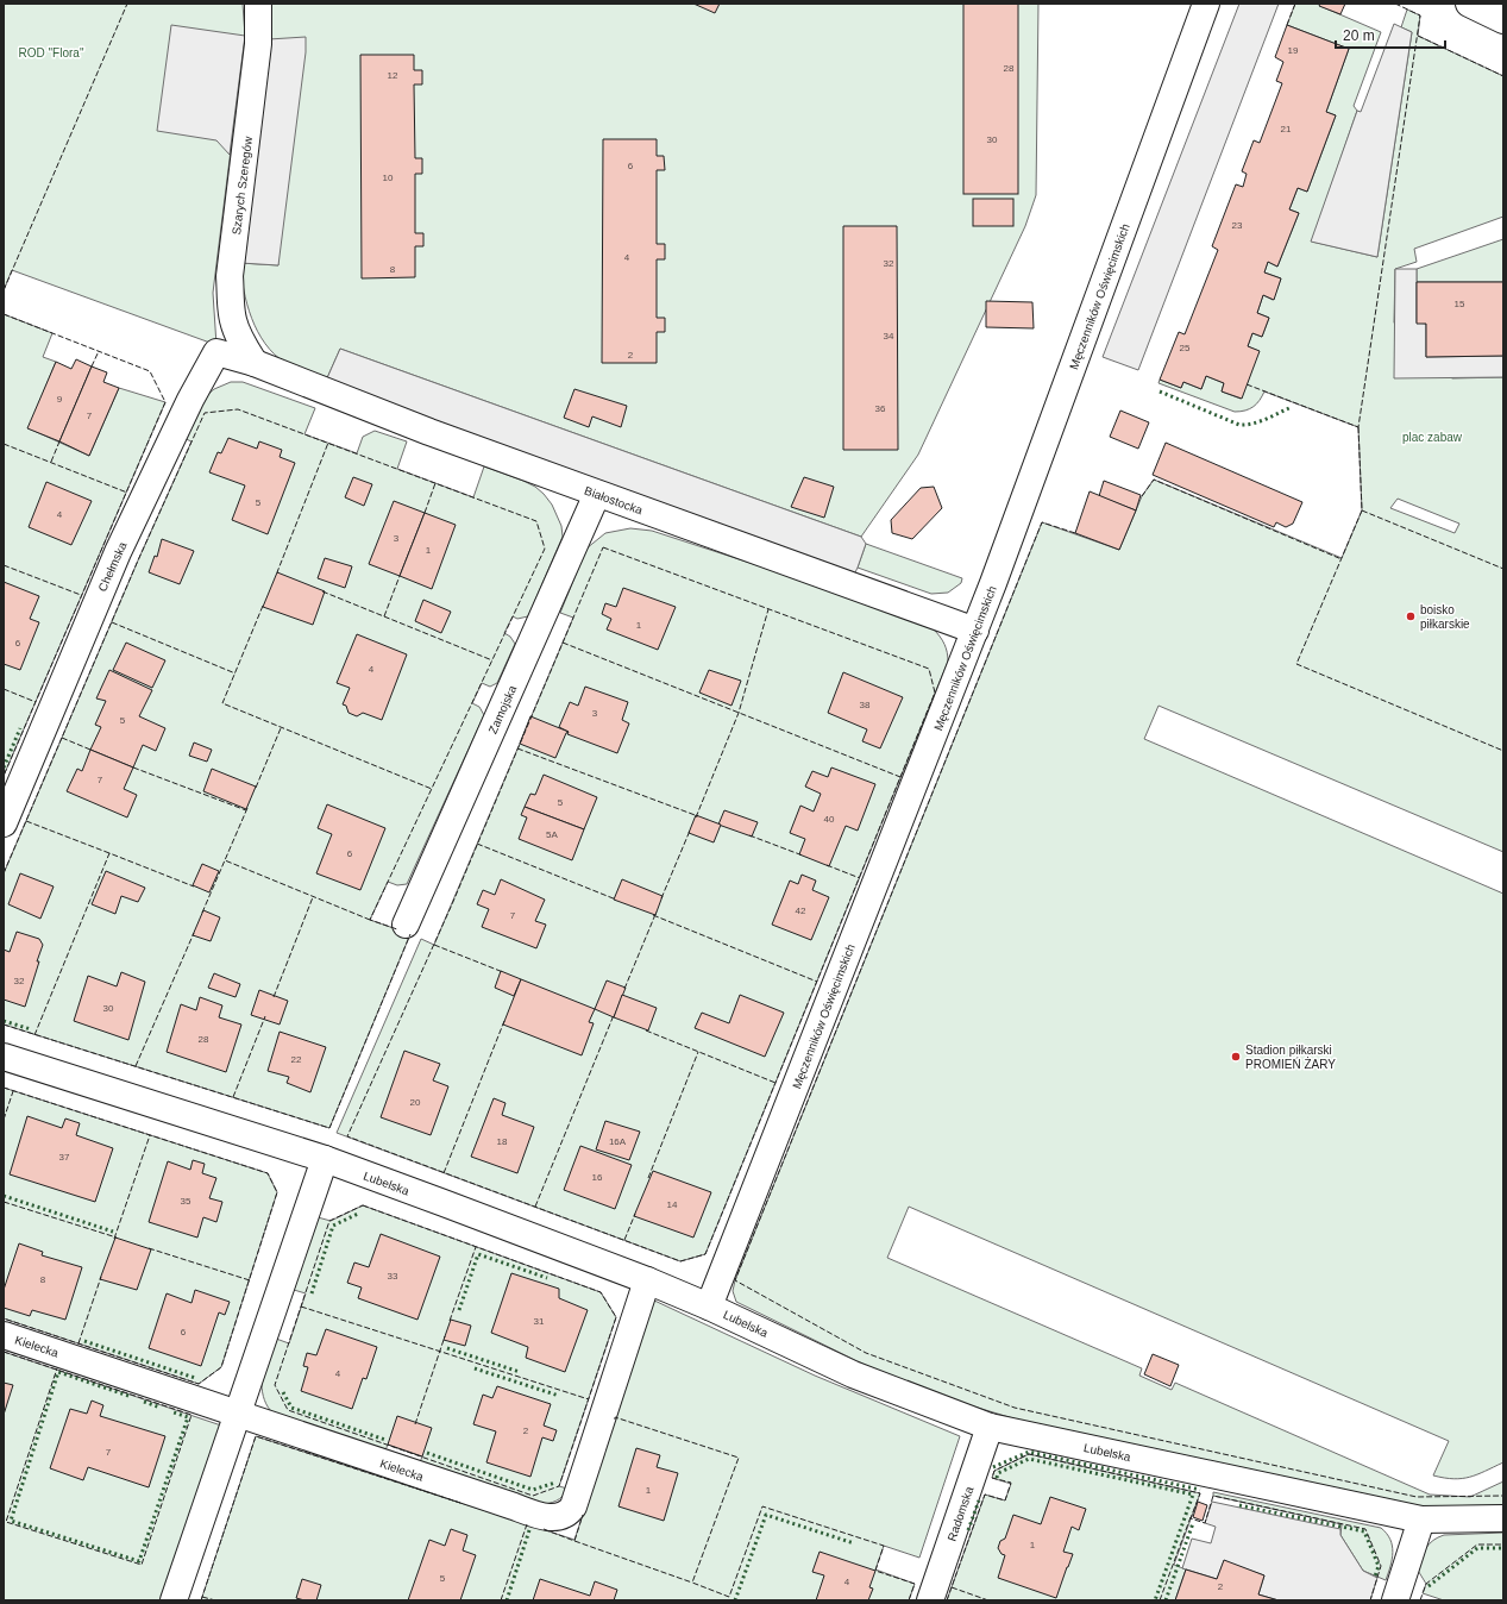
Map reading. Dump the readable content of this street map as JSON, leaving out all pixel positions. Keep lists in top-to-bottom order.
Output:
{
  "streets": {
    "street": [
      "Szarych Szeregów",
      "Męczenników Oświęcimskich",
      "Białostocka",
      "Chełmska",
      "Zamojska",
      "Lubelska",
      "Kielecka",
      "Radomska"
    ]
  },
  "crossings": [
    ["Szarych Szeregów", "Białostocka"],
    ["Szarych Szeregów", "Chełmska"],
    ["Męczenników Oświęcimskich", "Białostocka"],
    ["Męczenników Oświęcimskich", "Lubelska"],
    ["Białostocka", "Chełmska"],
    ["Białostocka", "Zamojska"],
    ["Lubelska", "Kielecka"],
    ["Lubelska", "Radomska"]
  ],
  "parks": ["ROD \"Flora\"", "plac zabaw"],
  "places": ["boisko piłkarskie", "Stadion piłkarski PROMIEŃ ŻARY"],
  "house_numbers": [
    "19",
    "28",
    "12",
    "21",
    "30",
    "6",
    "10",
    "23",
    "4",
    "32",
    "8",
    "15",
    "34",
    "25",
    "2",
    "9",
    "36",
    "7",
    "5",
    "4",
    "3",
    "1",
    "1",
    "6",
    "4",
    "38",
    "3",
    "5",
    "7",
    "5",
    "40",
    "5A",
    "6",
    "42",
    "7",
    "32",
    "30",
    "28",
    "22",
    "20",
    "18",
    "16A",
    "37",
    "16",
    "35",
    "14",
    "33",
    "8",
    "31",
    "6",
    "4",
    "2",
    "7",
    "1",
    "1",
    "5",
    "4",
    "2"
  ],
  "scale_bar": "20 m"
}
